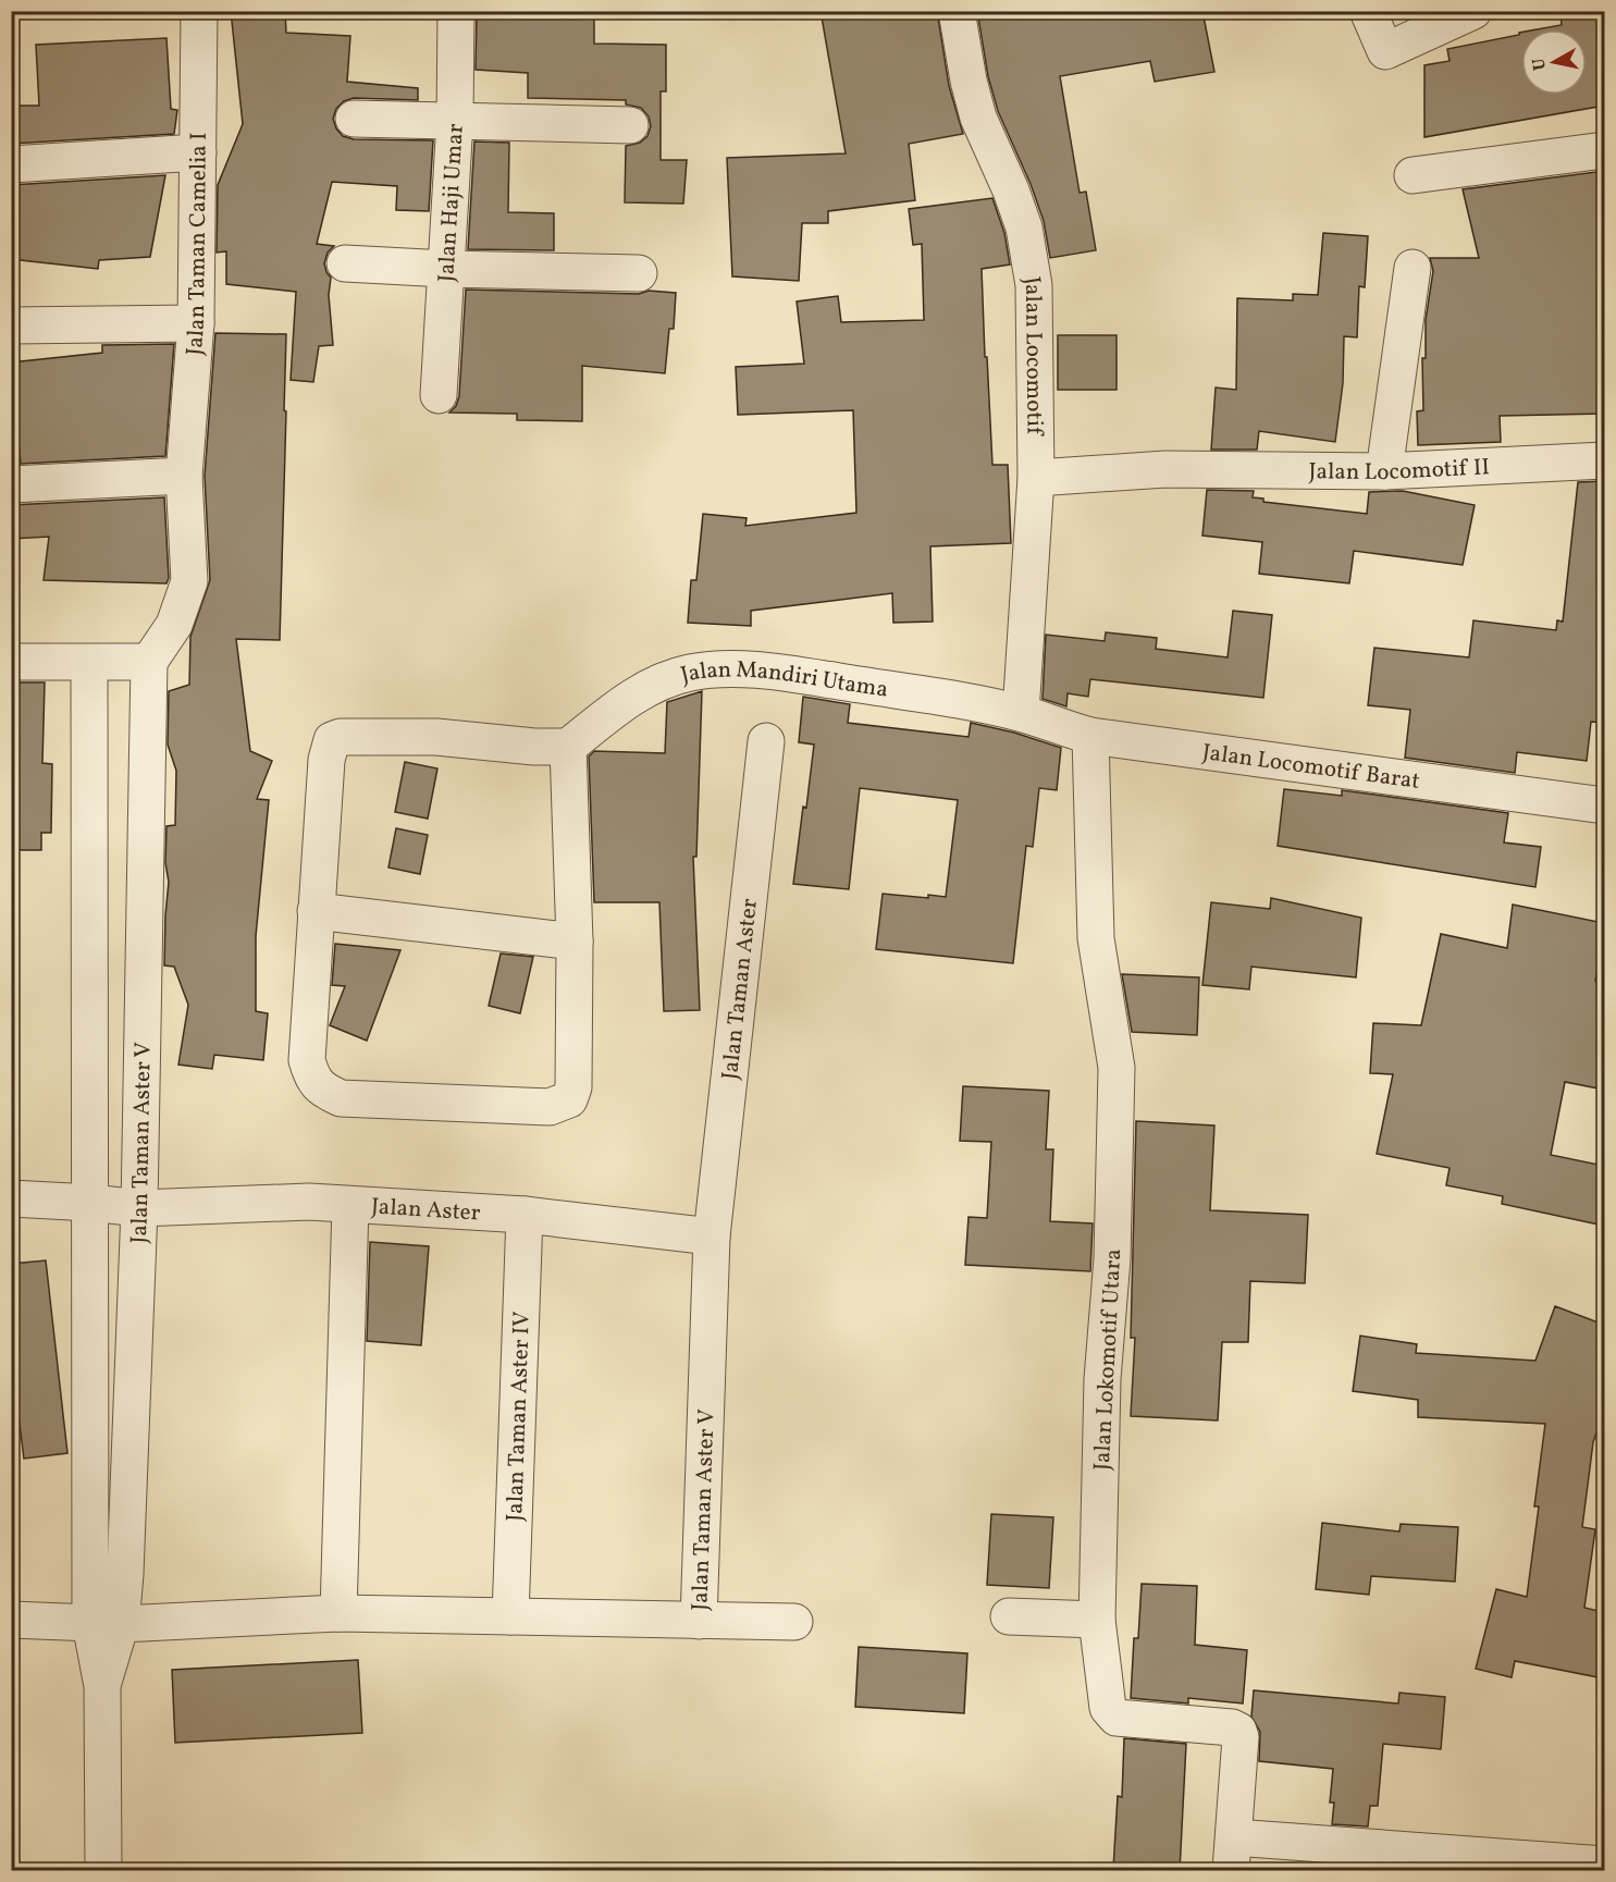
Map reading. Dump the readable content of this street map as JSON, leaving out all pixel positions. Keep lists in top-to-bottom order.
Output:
{
  "streets": {
    "street": [
      "Jalan Haji Umar",
      "Jalan Taman Camelia I",
      "Jalan Locomotif",
      "Jalan Locomotif II",
      "Jalan Mandiri Utama",
      "Jalan Locomotif Barat",
      "Jalan Taman Aster",
      "Jalan Taman Aster V",
      "Jalan Aster",
      "Jalan Lokomotif Utara",
      "Jalan Taman Aster IV"
    ]
  },
  "crossings": [
    ["Jalan Taman Camelia I", "Jalan Taman Aster V"],
    ["Jalan Locomotif", "Jalan Locomotif II"],
    ["Jalan Locomotif", "Jalan Mandiri Utama"],
    ["Jalan Locomotif", "Jalan Locomotif Barat"],
    ["Jalan Mandiri Utama", "Jalan Locomotif Barat"],
    ["Jalan Locomotif Barat", "Jalan Lokomotif Utara"],
    ["Jalan Taman Aster", "Jalan Taman Aster V"],
    ["Jalan Taman Aster", "Jalan Aster"],
    ["Jalan Taman Aster V", "Jalan Aster"],
    ["Jalan Taman Aster V", "Jalan Taman Aster IV"],
    ["Jalan Aster", "Jalan Taman Aster IV"]
  ],
  "north": "left"
}
